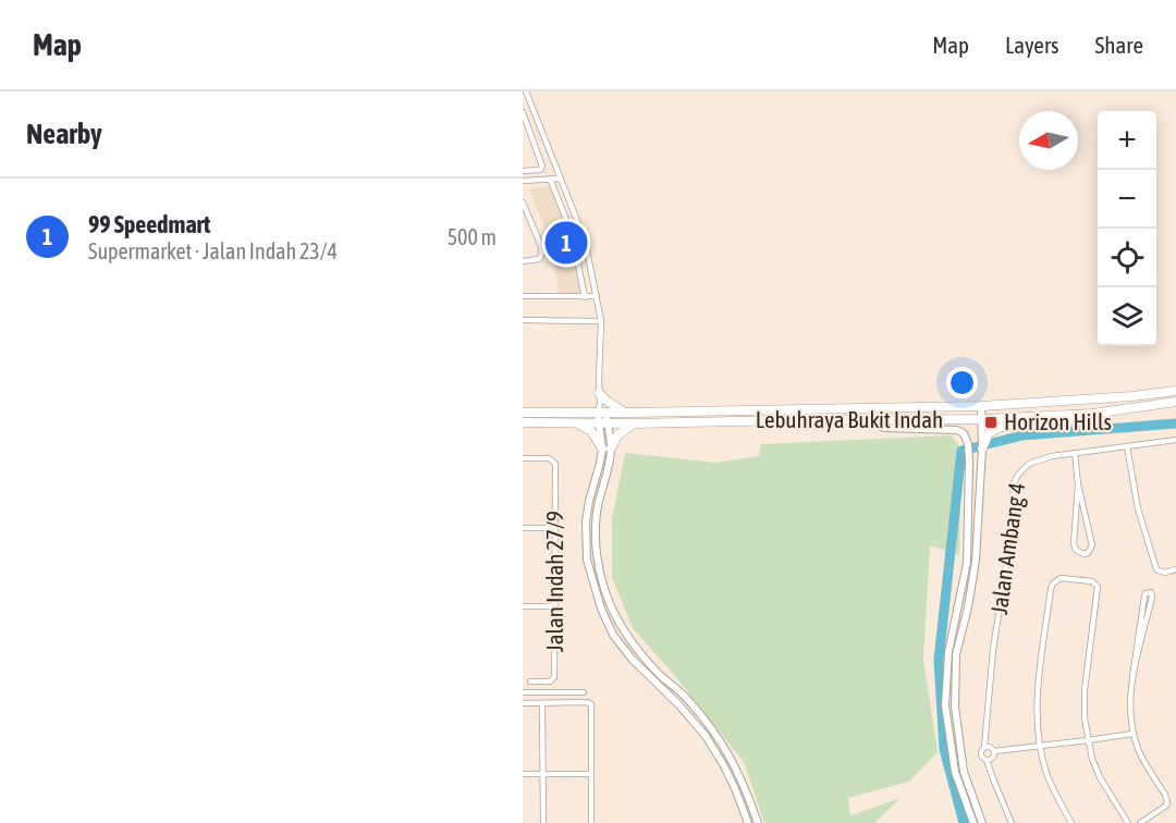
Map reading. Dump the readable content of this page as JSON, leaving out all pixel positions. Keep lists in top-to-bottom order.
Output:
{
  "streets": {
    "highway": ["Lebuhraya Bukit Indah"],
    "street": ["Jalan Ambang 4", "Jalan Indah 27/9"]
  },
  "places": {
    "transit": ["Horizon Hills"]
  },
  "north": "left",
  "page": {
    "header": "Map",
    "nav": ["Map", "Layers", "Share"],
    "heading": "Nearby",
    "map_buttons": ["+", "−"],
    "list": [
      {
        "mark": "1",
        "name": "99 Speedmart",
        "note": "Supermarket · Jalan Indah 23/4",
        "value": "500 m"
      }
    ],
    "pins": "1"
  }
}
